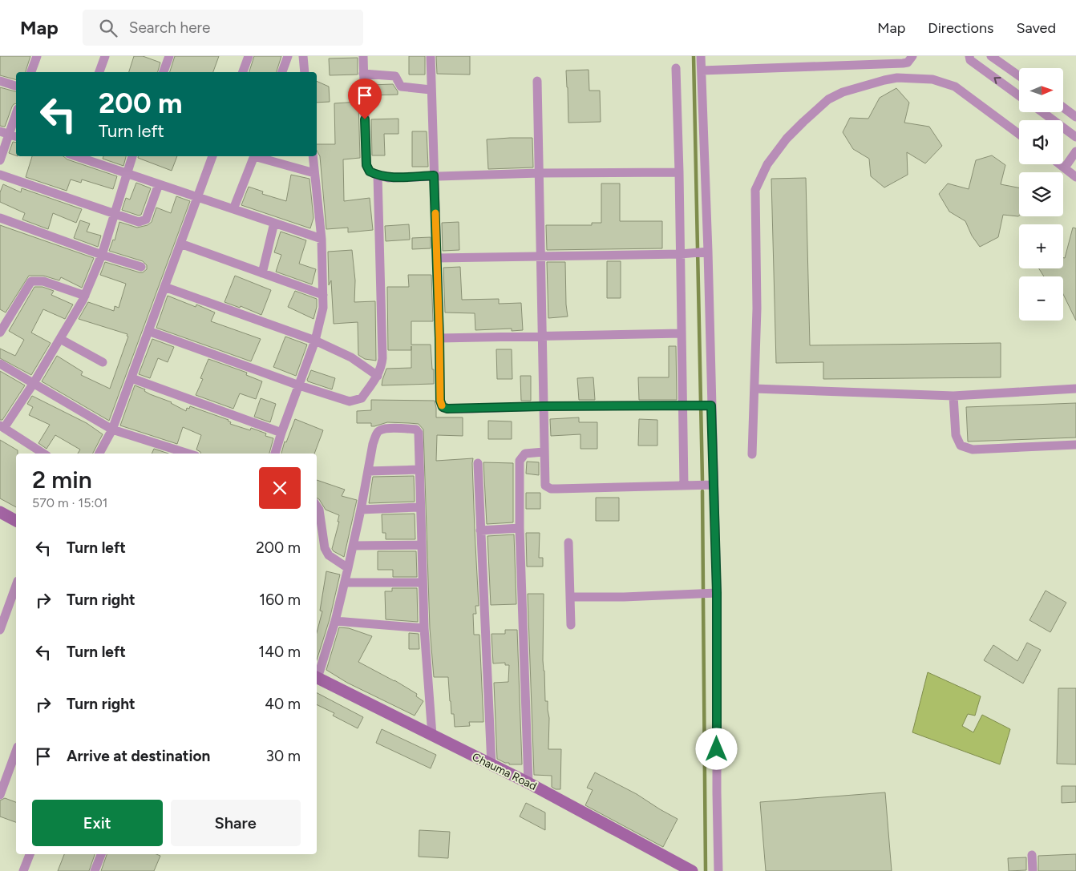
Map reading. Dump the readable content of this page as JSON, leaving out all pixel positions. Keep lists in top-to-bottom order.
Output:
{
  "streets": {
    "street": ["Chauma Road"]
  },
  "north": "right",
  "page": {
    "header": "Map",
    "search": "Search here",
    "nav": ["Map", "Directions", "Saved"],
    "map_buttons": ["+", "−"],
    "turn": ["200 m", "Turn left"],
    "heading": ["2 min", "570 m · 15:01"],
    "list": [
      {
        "name": "Turn left",
        "value": "200 m"
      },
      {
        "name": "Turn right",
        "value": "160 m"
      },
      {
        "name": "Turn left",
        "value": "140 m"
      },
      {
        "name": "Turn right",
        "value": "40 m"
      },
      {
        "name": "Arrive at destination",
        "value": "30 m"
      }
    ],
    "buttons": ["Exit", "Share"]
  }
}
